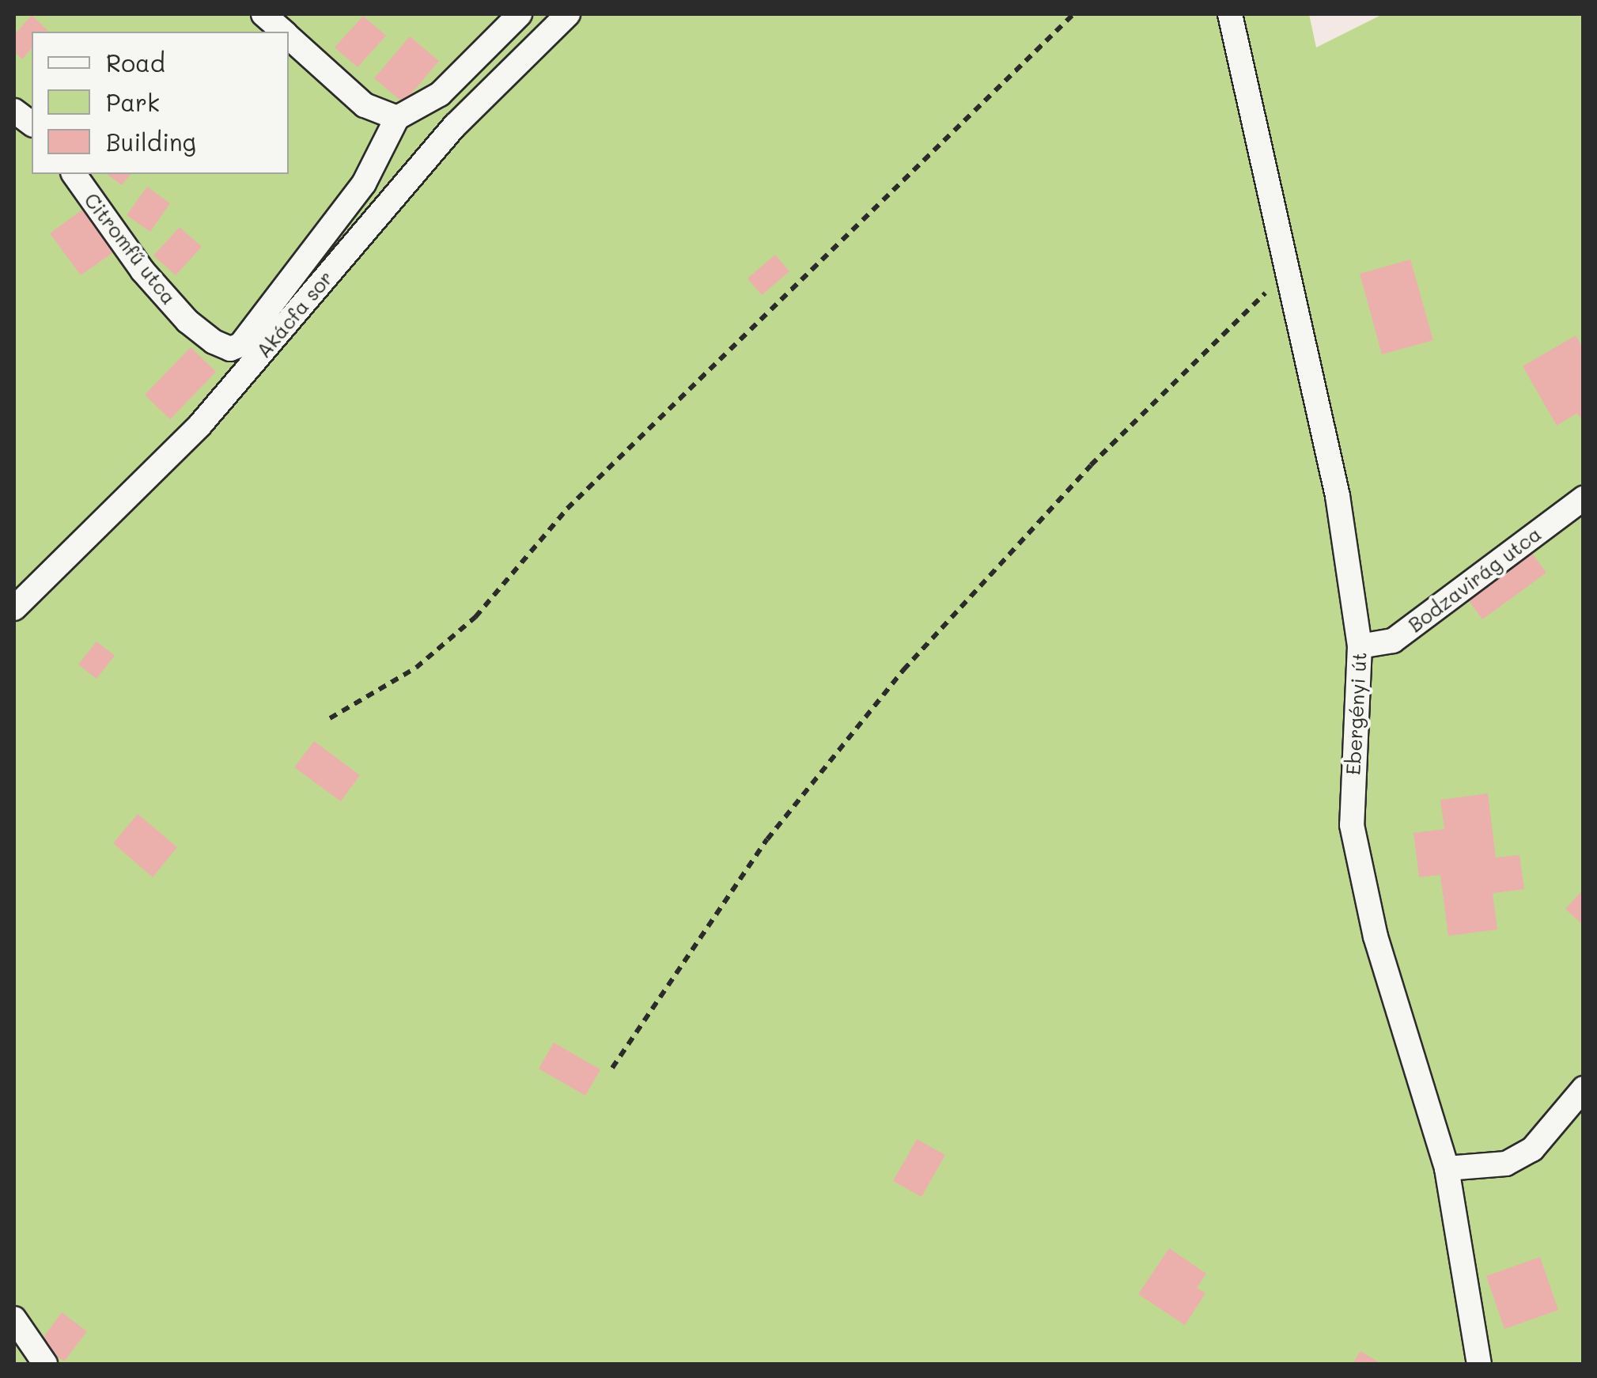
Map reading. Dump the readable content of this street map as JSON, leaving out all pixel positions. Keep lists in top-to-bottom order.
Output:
{
  "streets": {
    "street": [
      "Citromfű utca",
      "Akácfa sor",
      "Bodzavirág utca",
      "Ebergényi út"
    ]
  },
  "crossings": [
    ["Bodzavirág utca", "Ebergényi út"]
  ],
  "legend": ["Road", "Park", "Building"]
}
